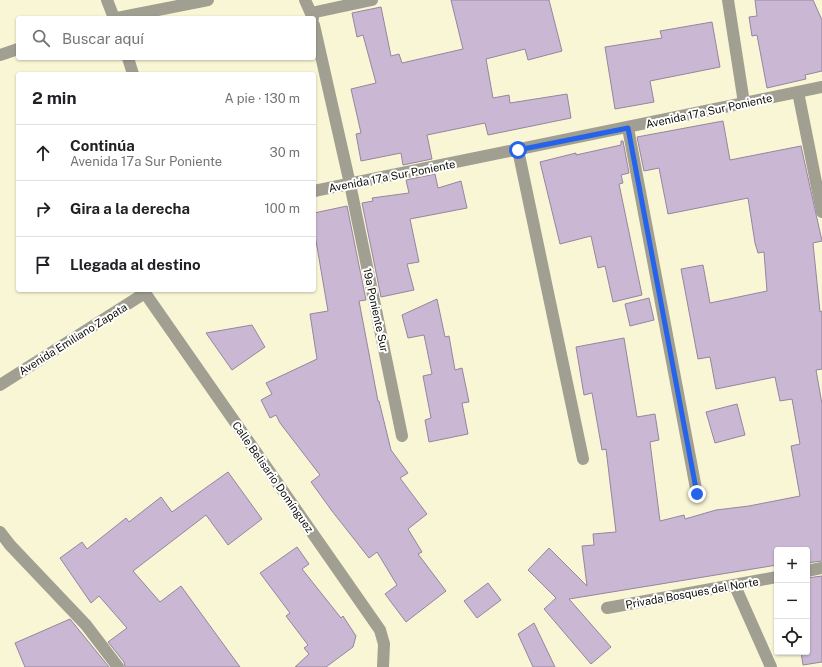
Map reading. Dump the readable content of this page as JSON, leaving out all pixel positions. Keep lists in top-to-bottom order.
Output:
{
  "streets": {
    "street": [
      "Avenida 17a Sur Poniente",
      "19a Poniente Sur",
      "Avenida Emiliano Zapata",
      "Calle Belisario Domínguez",
      "Privada Bosques del Norte"
    ]
  },
  "crossings": [
    ["Avenida 17a Sur Poniente", "19a Poniente Sur"]
  ],
  "page": {
    "search": "Buscar aquí",
    "heading": ["2 min", "A pie · 130 m"],
    "list": [
      ["Continúa", "Avenida 17a Sur Poniente", "30 m"],
      ["Gira a la derecha", "100 m"],
      "Llegada al destino"
    ],
    "map_buttons": ["+", "−"]
  }
}
